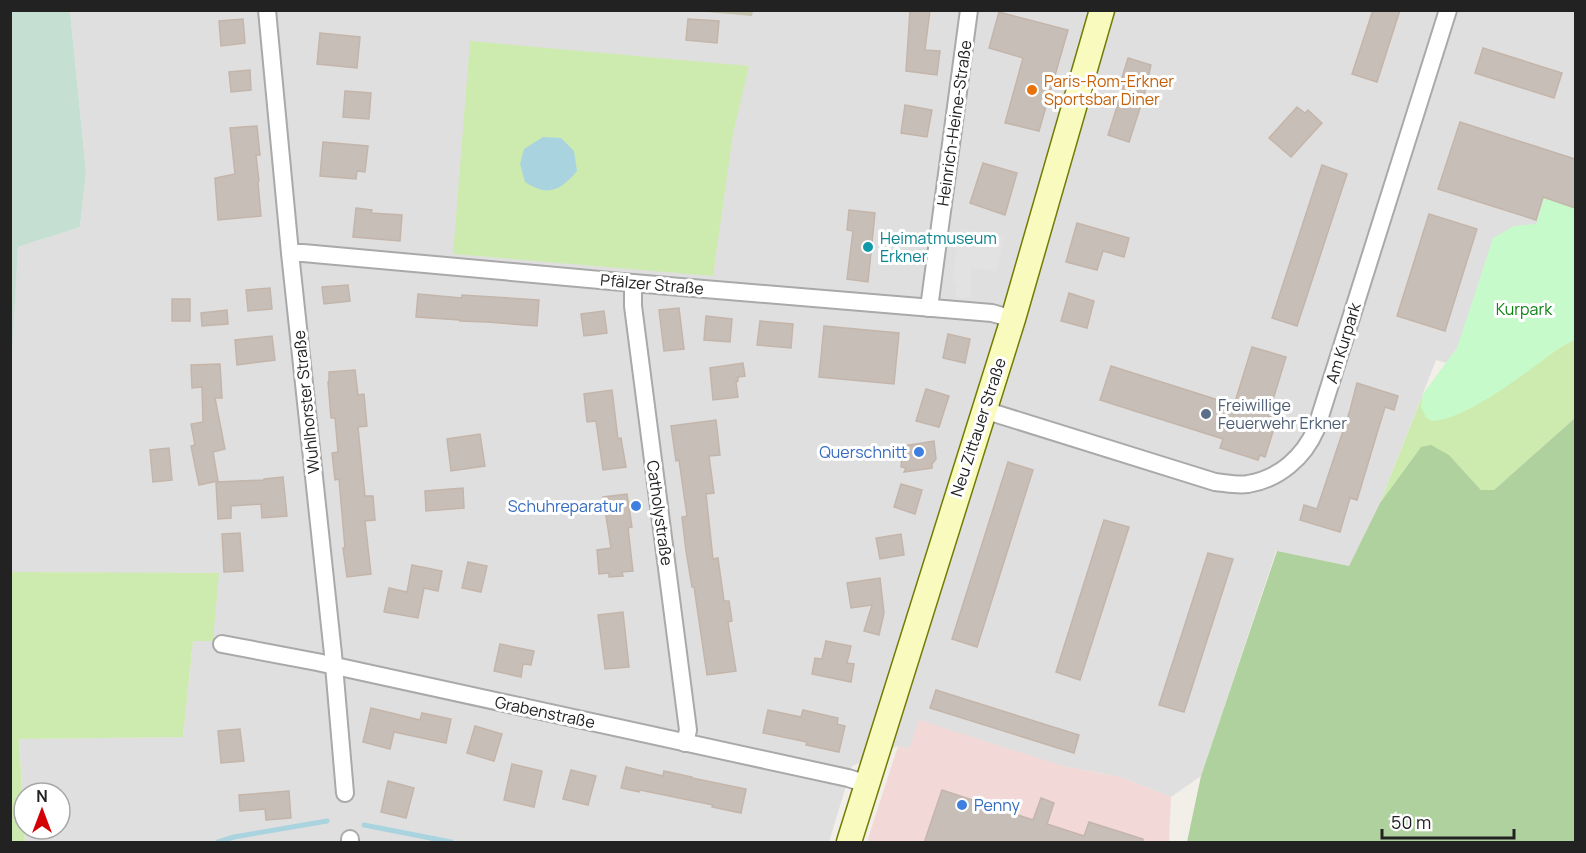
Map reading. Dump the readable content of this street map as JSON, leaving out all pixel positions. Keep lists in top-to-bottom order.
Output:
{
  "streets": {
    "main road": ["Neu Zittauer Straße"],
    "street": [
      "Heinrich-Heine-Straße",
      "Pfälzer Straße",
      "Am Kurpark",
      "Wuhlhorster Straße",
      "Catholystraße",
      "Grabenstraße"
    ]
  },
  "crossings": [
    ["Heinrich-Heine-Straße", "Pfälzer Straße"],
    ["Pfälzer Straße", "Wuhlhorster Straße"],
    ["Pfälzer Straße", "Neu Zittauer Straße"],
    ["Pfälzer Straße", "Catholystraße"],
    ["Am Kurpark", "Neu Zittauer Straße"],
    ["Wuhlhorster Straße", "Grabenstraße"],
    ["Neu Zittauer Straße", "Grabenstraße"],
    ["Catholystraße", "Grabenstraße"]
  ],
  "parks": ["Kurpark"],
  "places": [
    "Paris-Rom-Erkner Sportsbar Diner",
    "Heimatmuseum Erkner",
    "Freiwillige Feuerwehr Erkner",
    "Querschnitt",
    "Schuhreparatur",
    "Penny"
  ],
  "scale_bar": "50 m",
  "north": "top"
}
